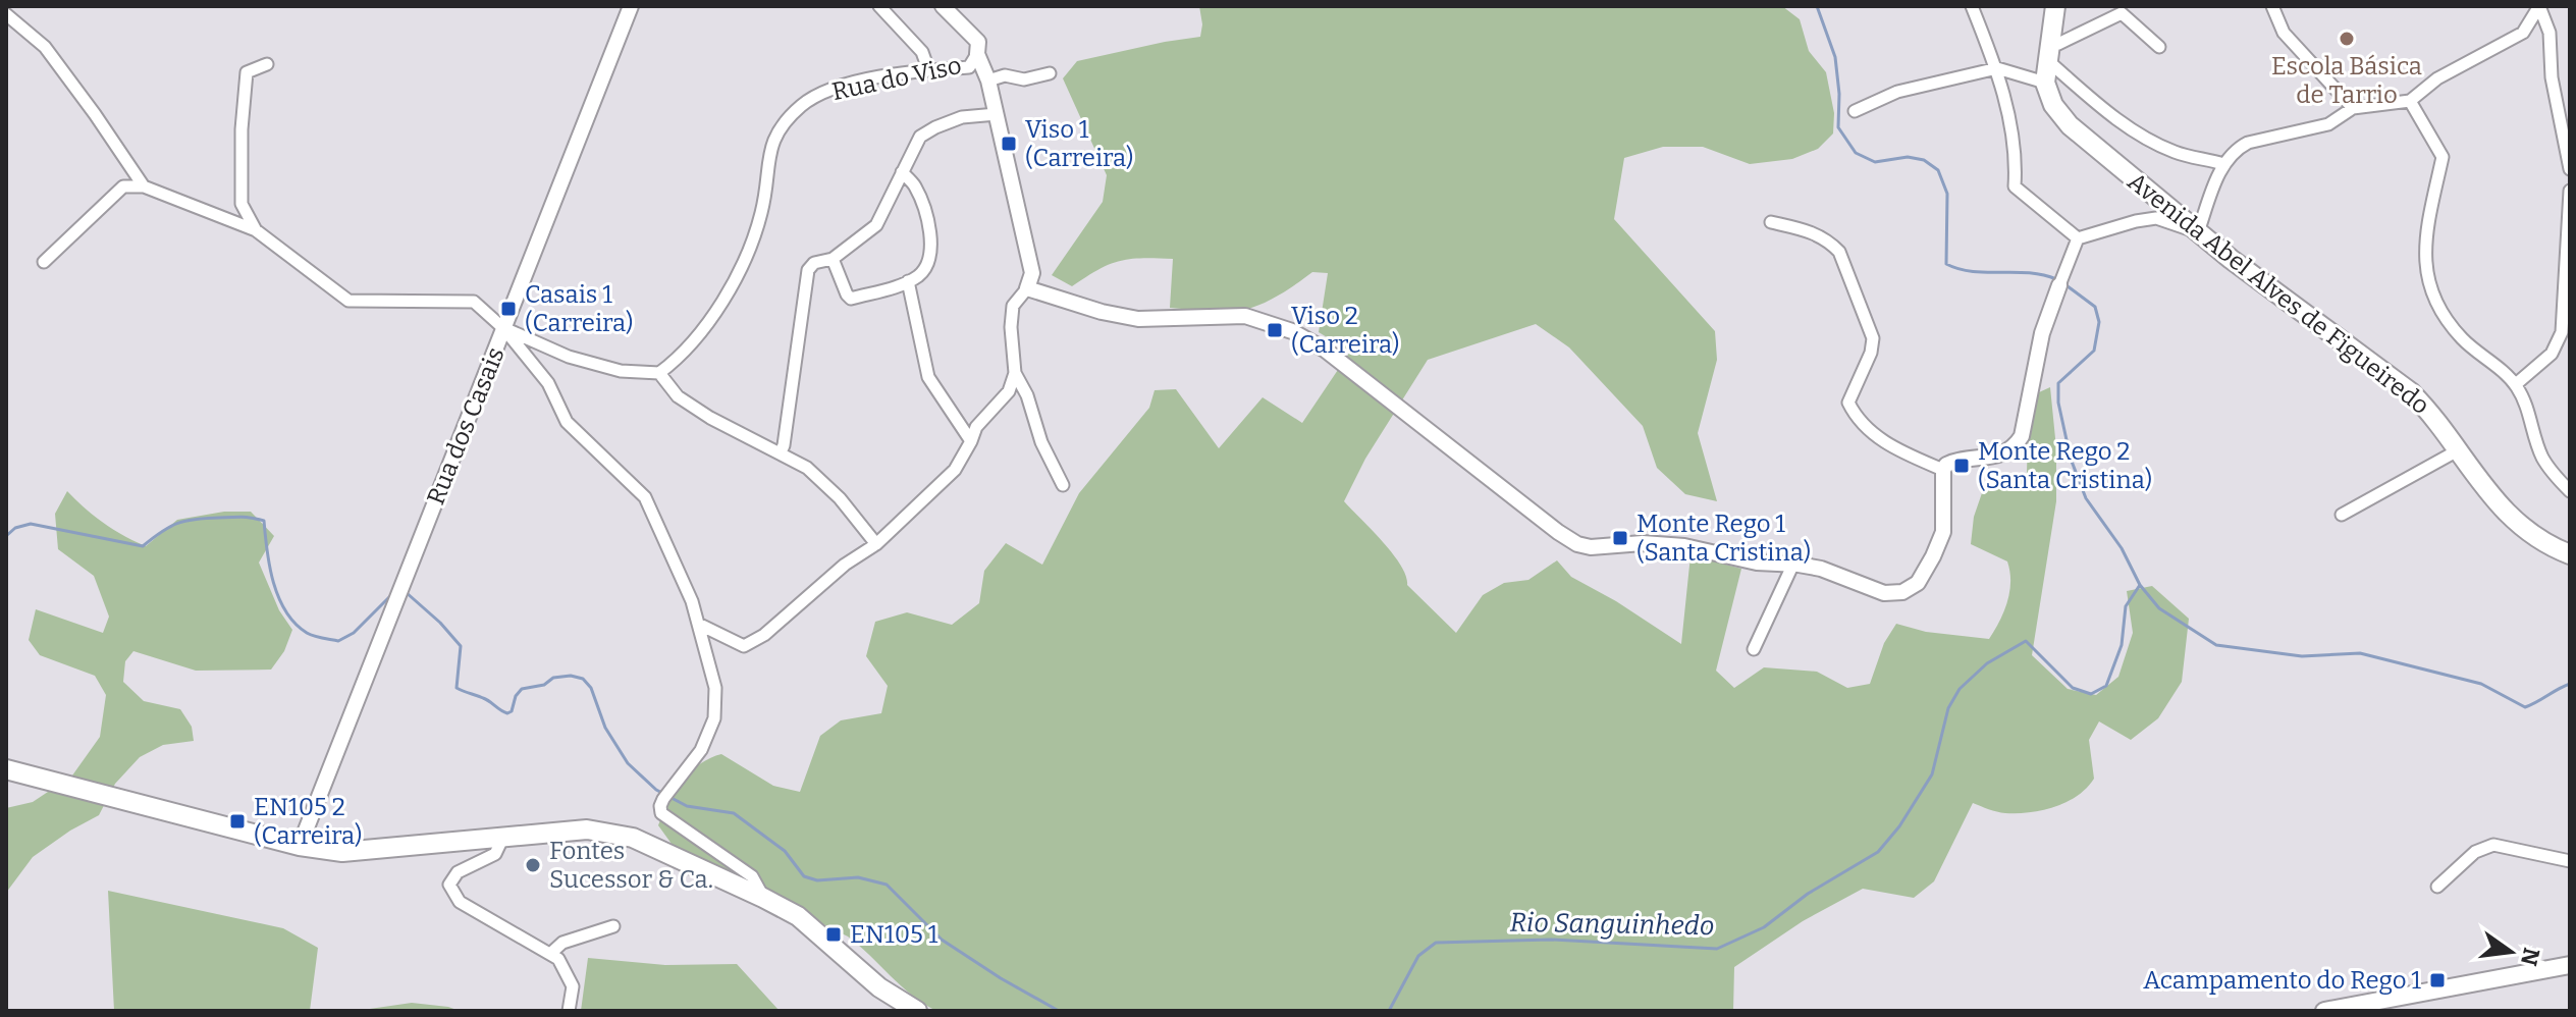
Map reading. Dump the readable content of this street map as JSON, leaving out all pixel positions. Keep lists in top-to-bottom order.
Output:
{
  "streets": {
    "main road": ["Avenida Abel Alves de Figueiredo"],
    "street": ["Rua do Viso", "Rua dos Casais"]
  },
  "water": ["Rio Sanguinhedo"],
  "places": {
    "other": ["Escola Básica de Tarrio", "Fontes Sucessor & Ca."],
    "transit": [
      "Viso 1 (Carreira)",
      "Casais 1 (Carreira)",
      "Viso 2 (Carreira)",
      "Monte Rego 2 (Santa Cristina)",
      "Monte Rego 1 (Santa Cristina)",
      "EN105 2 (Carreira)",
      "EN105 1",
      "Acampamento do Rego 1"
    ]
  },
  "north": "right"
}
